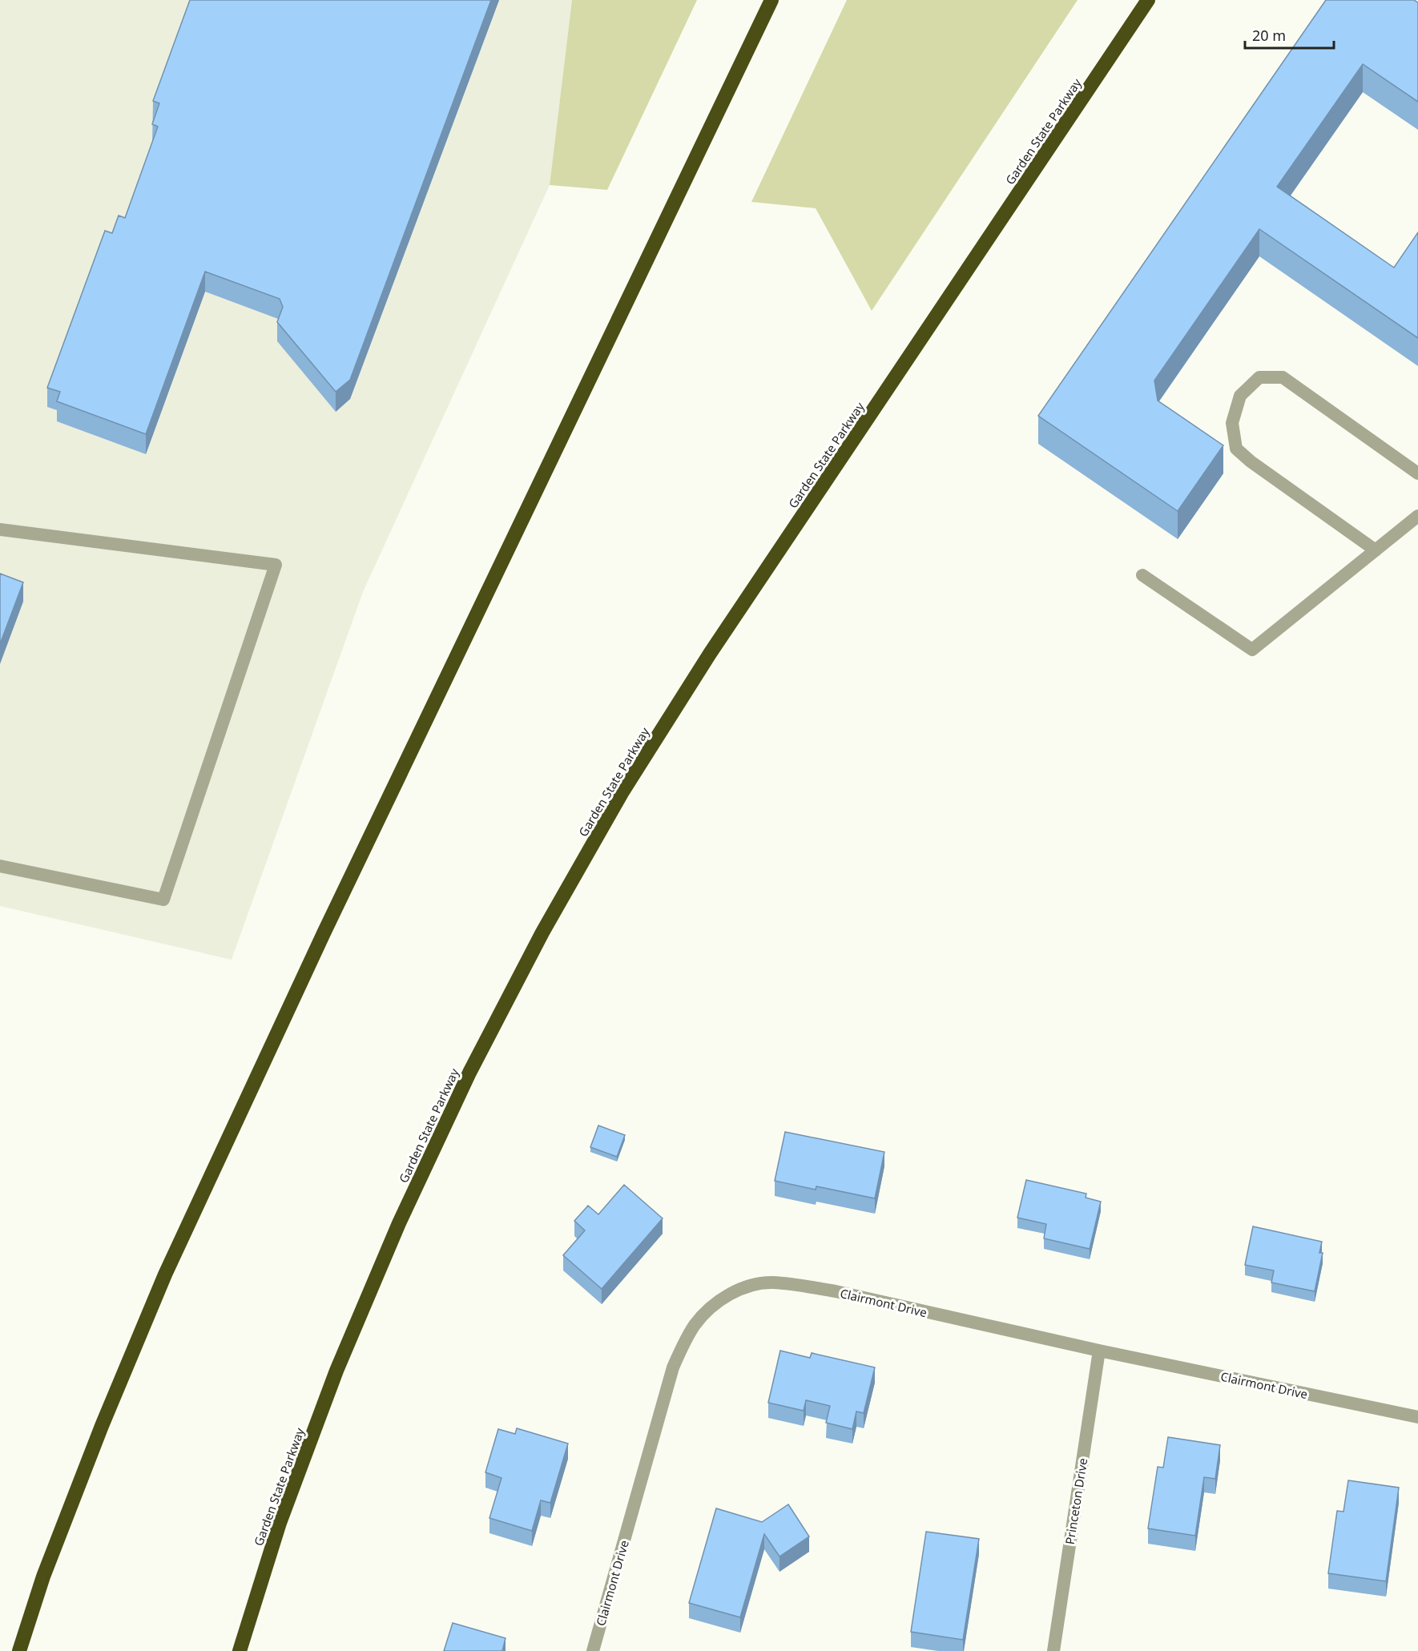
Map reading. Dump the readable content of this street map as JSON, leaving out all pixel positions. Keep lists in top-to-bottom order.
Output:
{
  "streets": {
    "highway": ["Garden State Parkway"],
    "street": ["Clairmont Drive", "Princeton Drive"]
  },
  "crossings": [
    ["Clairmont Drive", "Princeton Drive"]
  ],
  "scale_bar": "20 m"
}
